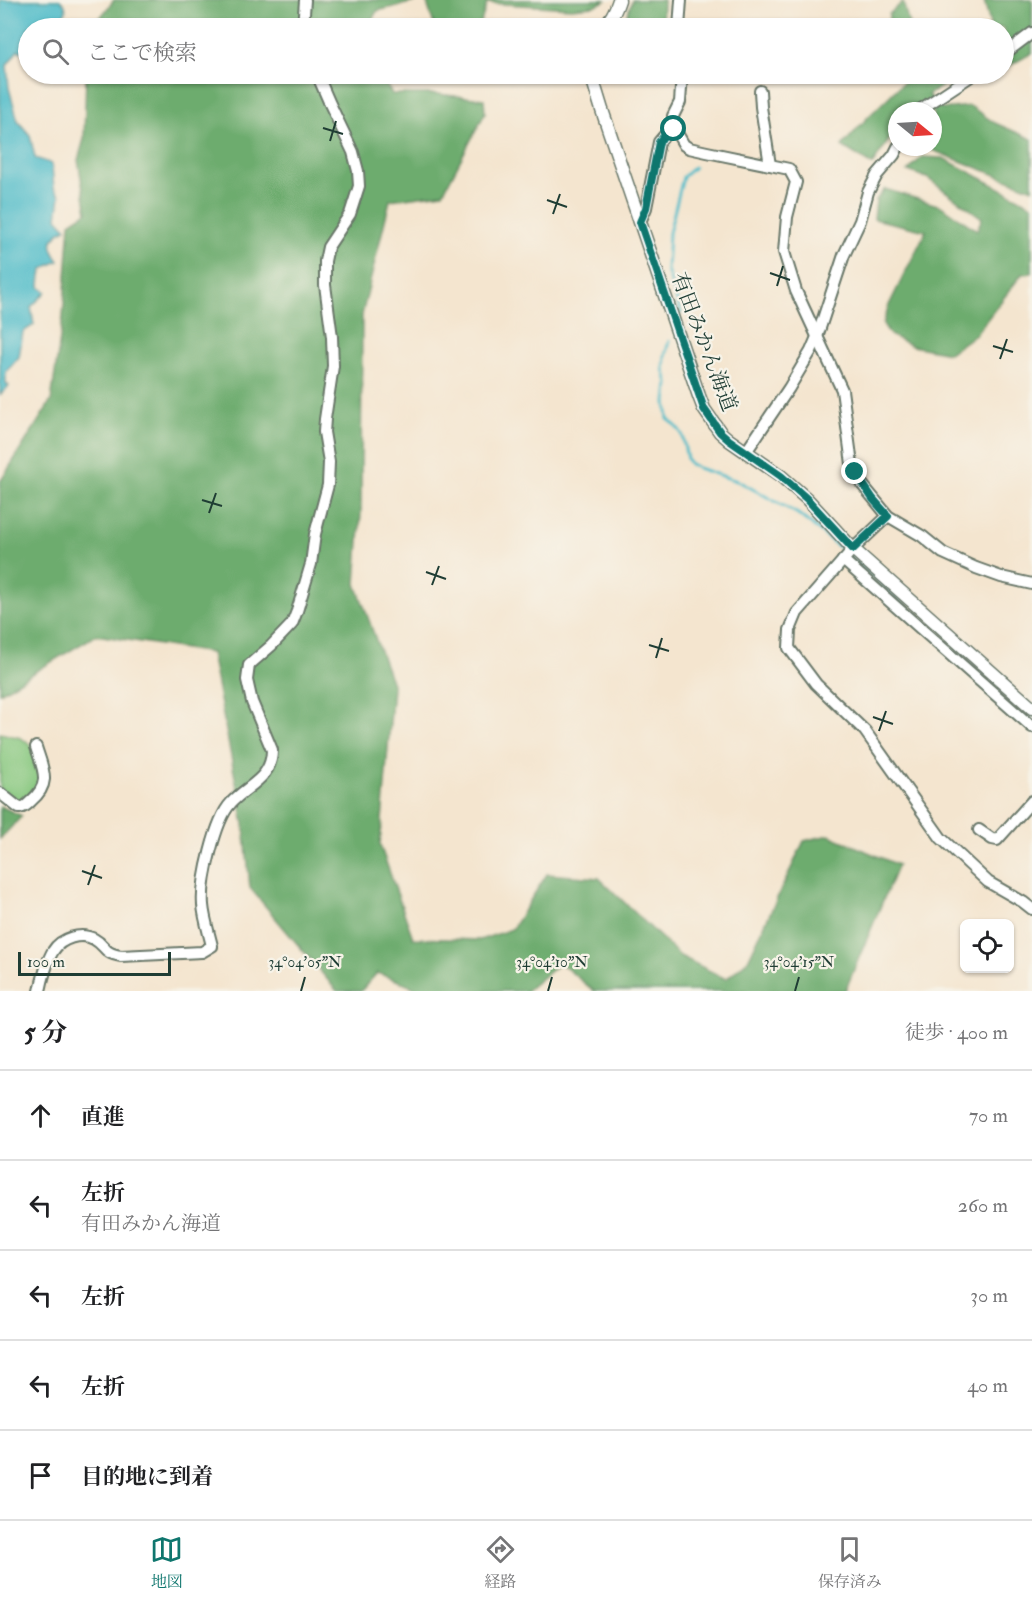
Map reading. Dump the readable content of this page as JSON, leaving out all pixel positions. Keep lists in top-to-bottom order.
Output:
{
  "streets": {
    "street": ["有田みかん海道"]
  },
  "scale_bar": "100 m",
  "north": "right",
  "page": {
    "search": "ここで検索",
    "scale": "100 m",
    "heading": ["5 分", "徒歩 · 400 m"],
    "list": [
      ["直進", "70 m"],
      ["左折", "有田みかん海道", "260 m"],
      ["左折", "30 m"],
      ["左折", "40 m"],
      "目的地に到着"
    ],
    "nav": ["地図", "経路", "保存済み"]
  },
  "coordinates": ["34°04'05\"N", "34°04'10\"N", "34°04'15\"N"]
}
